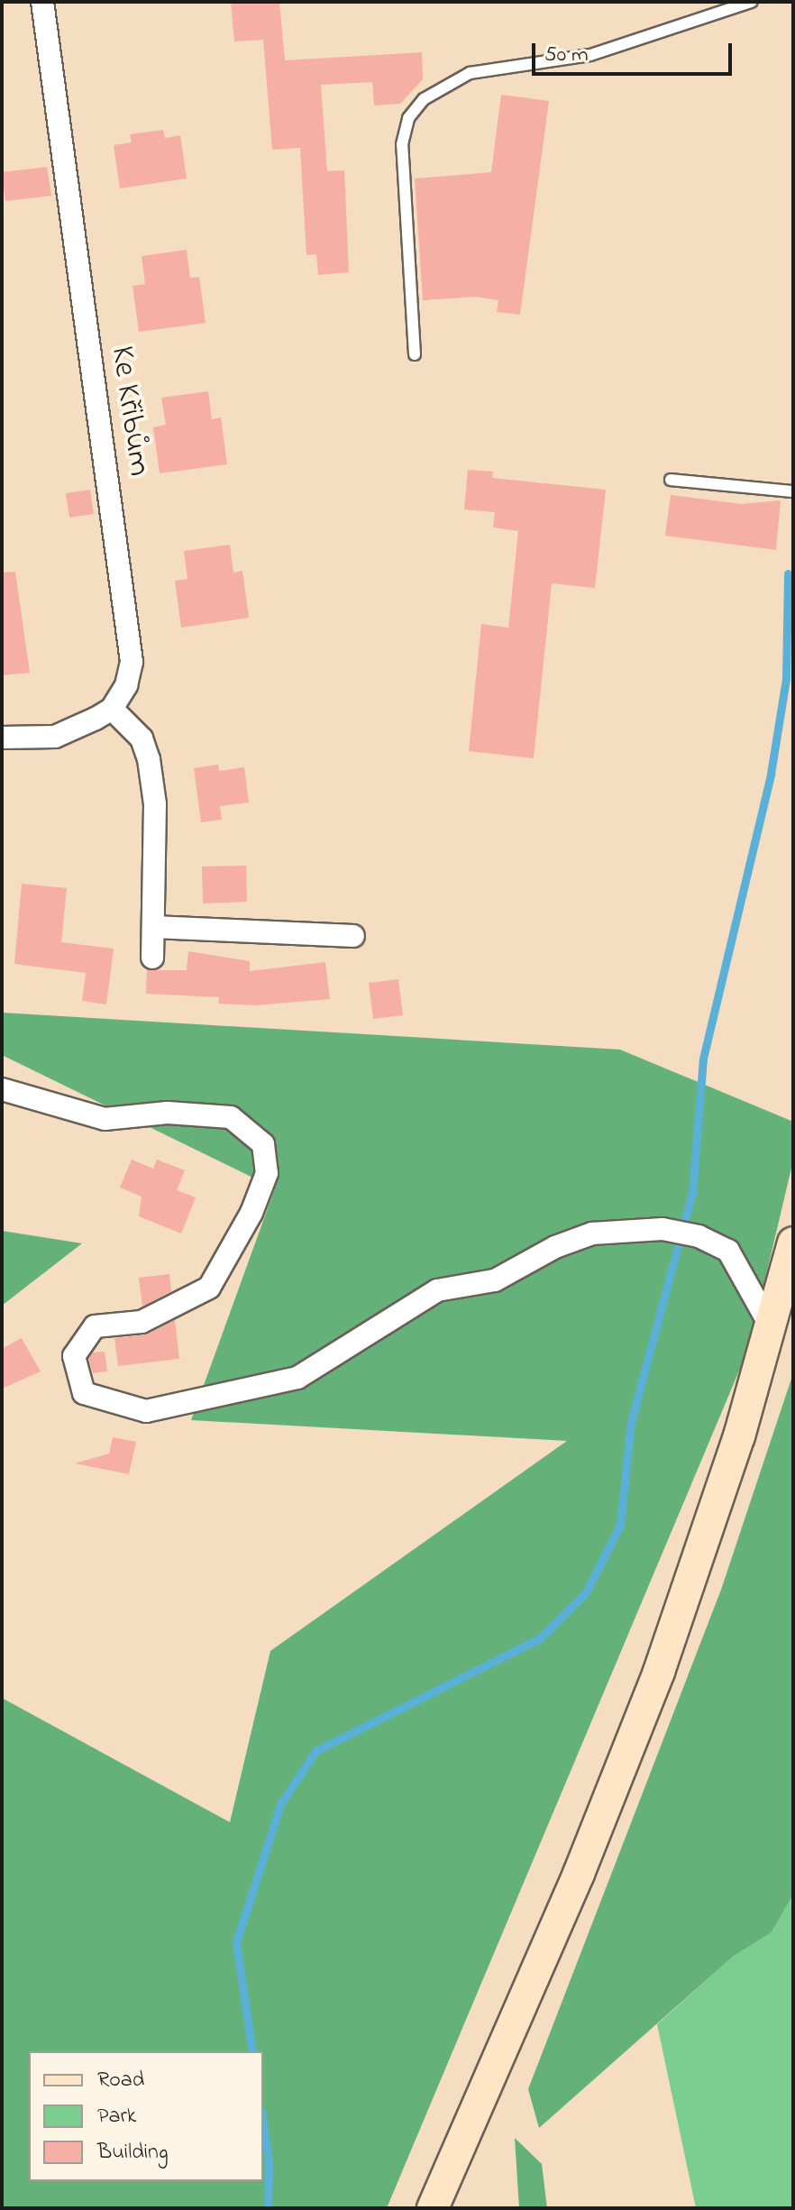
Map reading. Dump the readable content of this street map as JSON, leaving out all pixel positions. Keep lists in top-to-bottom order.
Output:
{
  "streets": {
    "street": ["Ke Křibům"]
  },
  "legend": ["Road", "Park", "Building"],
  "scale_bar": "50 m"
}
